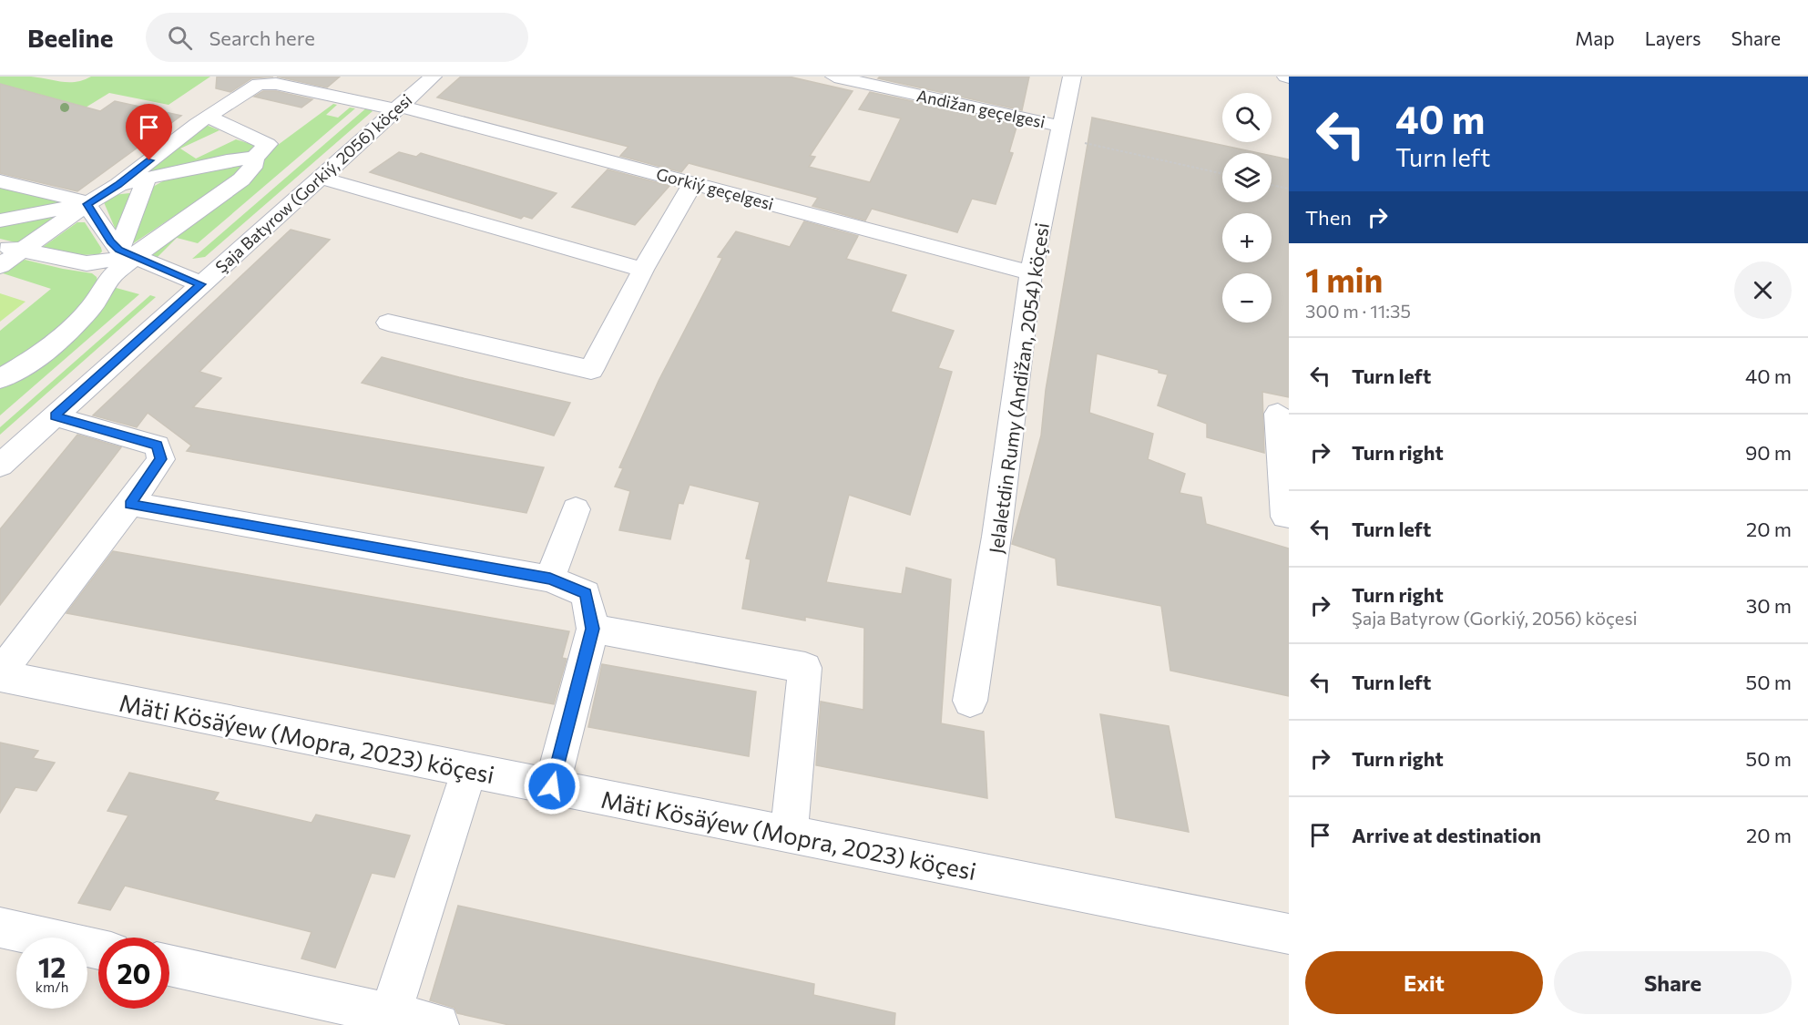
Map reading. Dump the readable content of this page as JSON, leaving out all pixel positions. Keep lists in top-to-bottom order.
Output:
{
  "streets": {
    "street": [
      "Andižan geçelgesi",
      "Şaja Batyrow (Gorkiý, 2056) köçesi",
      "Gorkiý geçelgesi",
      "Jelaletdin Rumy (Andižan, 2054) köçesi",
      "Mäti Kösäýew (Mopra, 2023) köçesi"
    ]
  },
  "crossings": [
    ["Andižan geçelgesi", "Jelaletdin Rumy (Andižan, 2054) köçesi"],
    ["Şaja Batyrow (Gorkiý, 2056) köçesi", "Gorkiý geçelgesi"],
    ["Gorkiý geçelgesi", "Jelaletdin Rumy (Andižan, 2054) köçesi"]
  ],
  "page": {
    "header": "Beeline",
    "search": "Search here",
    "nav": ["Map", "Layers", "Share"],
    "turn": ["40 m", "Turn left"],
    "map_buttons": ["+", "−"],
    "then": "Then",
    "heading": ["1 min", "300 m · 11:35"],
    "list": [
      {
        "name": "Turn left",
        "value": "40 m"
      },
      {
        "name": "Turn right",
        "value": "90 m"
      },
      {
        "name": "Turn left",
        "value": "20 m"
      },
      {
        "name": "Turn right",
        "note": "Şaja Batyrow (Gorkiý, 2056) köçesi",
        "value": "30 m"
      },
      {
        "name": "Turn left",
        "value": "50 m"
      },
      {
        "name": "Turn right",
        "value": "50 m"
      },
      {
        "name": "Arrive at destination",
        "value": "20 m"
      }
    ],
    "speed": "12 km/h",
    "limit": "20",
    "buttons": ["Exit", "Share"]
  }
}
